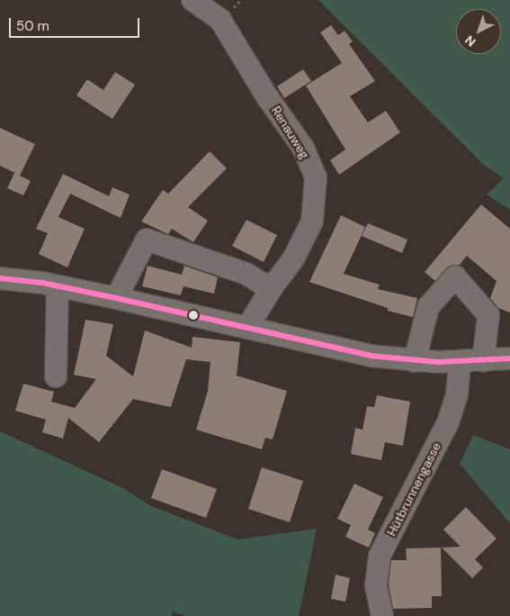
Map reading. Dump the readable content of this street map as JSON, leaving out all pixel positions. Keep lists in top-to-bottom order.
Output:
{
  "streets": {
    "street": ["Renauweg", "Hütbrunnengasse"]
  },
  "scale_bar": "50 m",
  "north": "bottom left"
}
